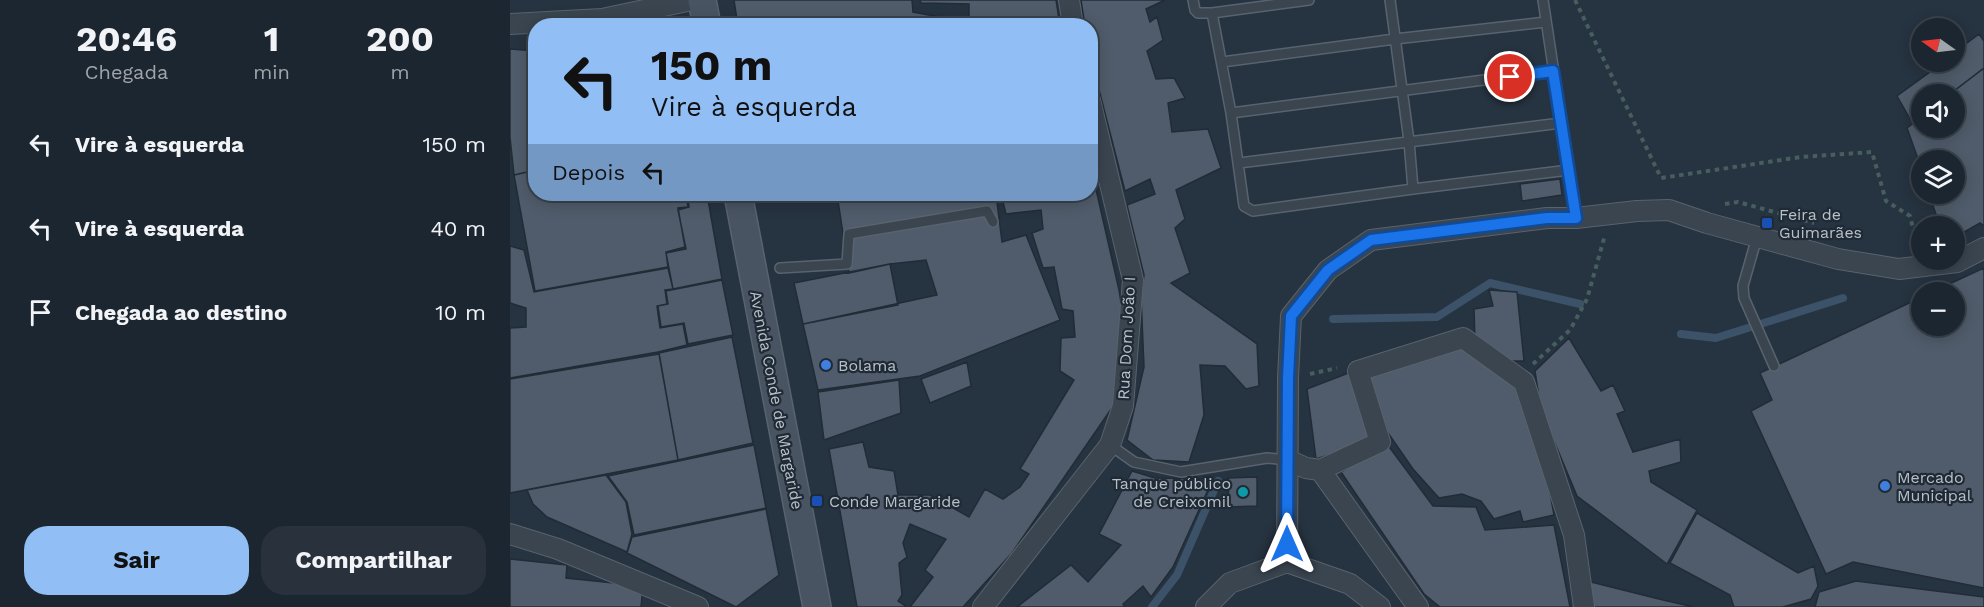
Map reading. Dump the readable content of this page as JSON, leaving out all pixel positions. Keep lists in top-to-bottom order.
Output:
{
  "streets": {
    "main road": ["Avenida Conde de Margaride"],
    "street": ["Rua Dom João I"]
  },
  "places": {
    "transit": ["Feira de Guimarães", "Conde Margaride"],
    "other": ["Bolama", "Mercado Municipal", "Tanque público de Creixomil"]
  },
  "north": "left",
  "page": {
    "eta": [
      "20:46",
      "Chegada",
      "1",
      "min",
      "200",
      "m"
    ],
    "map_buttons": ["+", "−"],
    "turn": ["150 m", "Vire à esquerda"],
    "list": [
      {
        "name": "Vire à esquerda",
        "value": "150 m"
      },
      {
        "name": "Vire à esquerda",
        "value": "40 m"
      },
      {
        "name": "Chegada ao destino",
        "value": "10 m"
      }
    ],
    "then": "Depois",
    "buttons": ["Sair", "Compartilhar"]
  }
}
